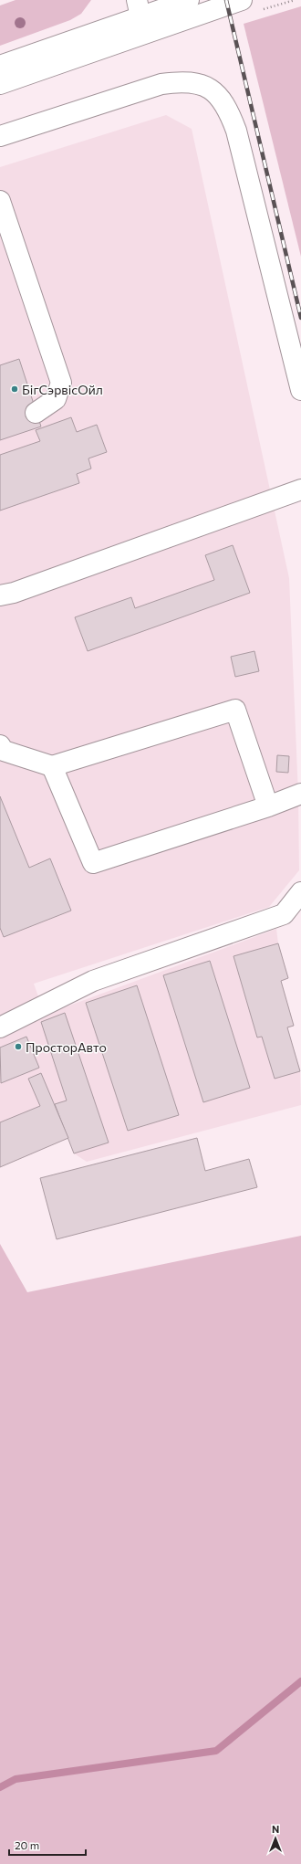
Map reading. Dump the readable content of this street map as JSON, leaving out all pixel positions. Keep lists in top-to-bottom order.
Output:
{
  "places": ["БігСэрвісОйл", "ПросторАвто"],
  "scale_bar": "20 m",
  "north": "top"
}
